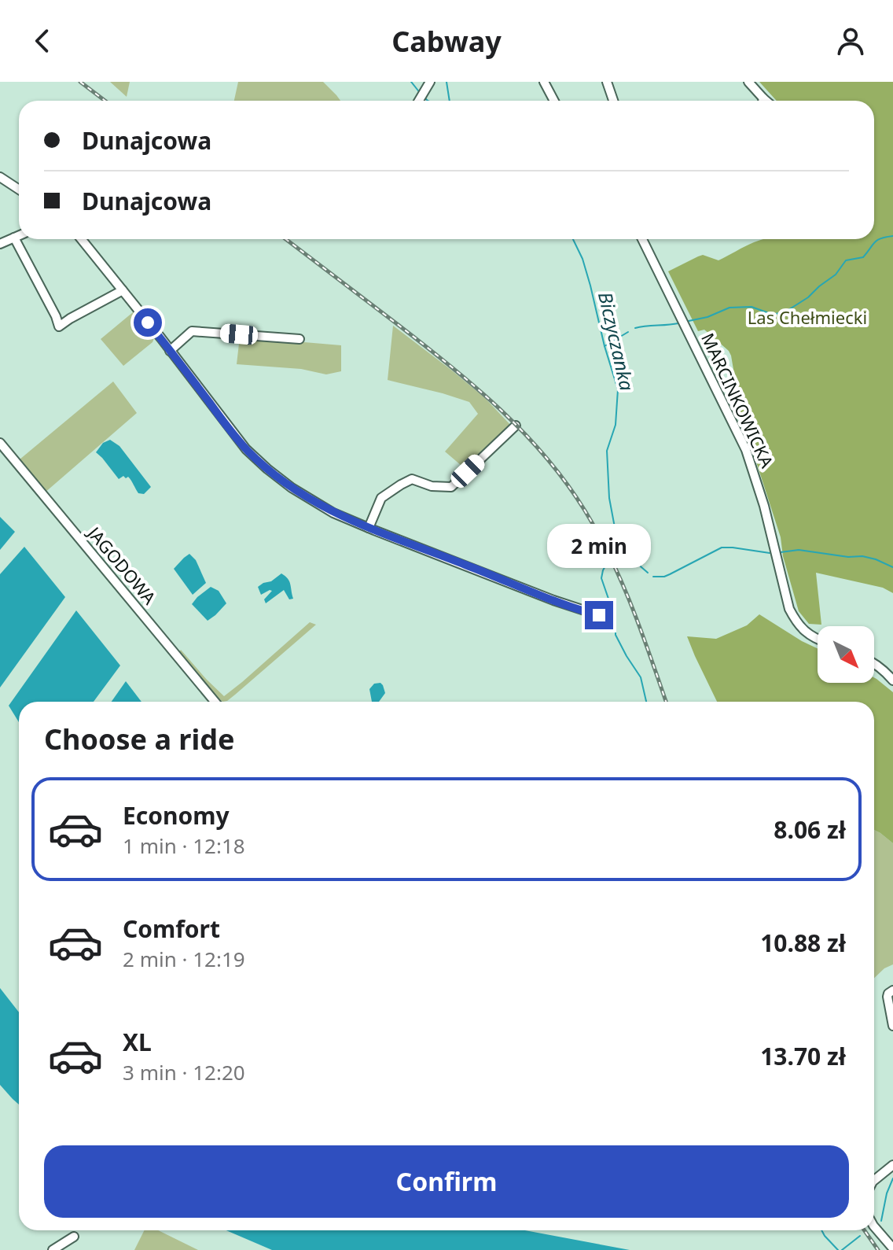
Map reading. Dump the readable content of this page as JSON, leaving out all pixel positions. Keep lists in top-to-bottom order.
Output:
{
  "streets": {
    "street": ["MARCINKOWICKA", "JAGODOWA"]
  },
  "water": ["Biczyczanka"],
  "parks": ["Las Chełmiecki"],
  "north": "bottom right",
  "page": {
    "header": "Cabway",
    "banner": ["Dunajcowa", "Dunajcowa"],
    "bubble": "2 min",
    "heading": "Choose a ride",
    "list": [
      {
        "name": "Economy",
        "note": "1 min · 12:18",
        "value": "8.06 zł"
      },
      {
        "name": "Comfort",
        "note": "2 min · 12:19",
        "value": "10.88 zł"
      },
      {
        "name": "XL",
        "note": "3 min · 12:20",
        "value": "13.70 zł"
      }
    ],
    "buttons": "Confirm"
  }
}
